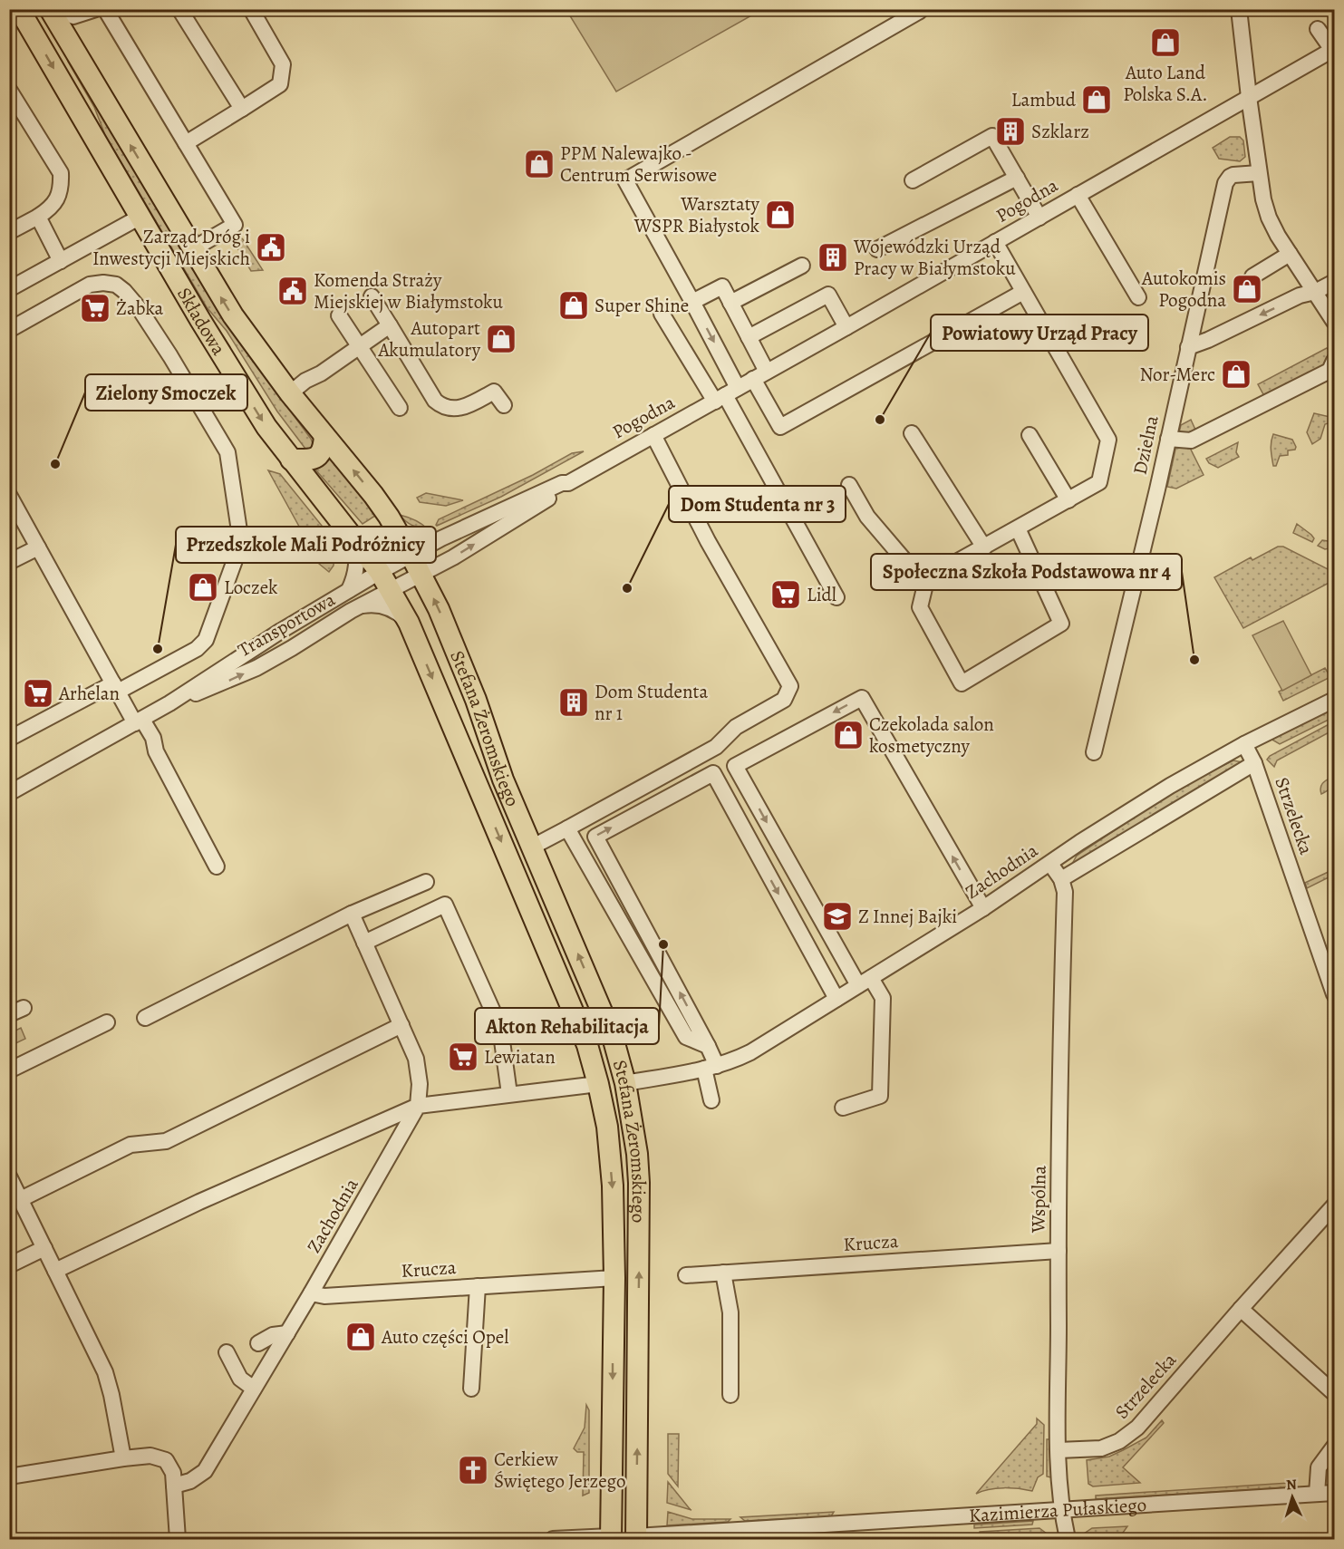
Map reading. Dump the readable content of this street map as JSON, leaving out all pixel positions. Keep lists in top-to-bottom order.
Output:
{
  "streets": {
    "main road": ["Składowa", "Stefana Żeromskiego", "Kazimierza Pułaskiego"],
    "street": [
      "Pogodna",
      "Dzielna",
      "Transportowa",
      "Strzelecka",
      "Zachodnia",
      "Wspólna",
      "Krucza"
    ]
  },
  "crossings": [
    ["Pogodna", "Składowa"],
    ["Pogodna", "Transportowa"],
    ["Pogodna", "Stefana Żeromskiego"],
    ["Składowa", "Transportowa"],
    ["Składowa", "Stefana Żeromskiego"],
    ["Transportowa", "Stefana Żeromskiego"],
    ["Stefana Żeromskiego", "Zachodnia"],
    ["Stefana Żeromskiego", "Krucza"],
    ["Stefana Żeromskiego", "Kazimierza Pułaskiego"],
    ["Strzelecka", "Zachodnia"],
    ["Strzelecka", "Wspólna"],
    ["Zachodnia", "Krucza"],
    ["Wspólna", "Krucza"],
    ["Wspólna", "Kazimierza Pułaskiego"]
  ],
  "places": {
    "shop": [
      "Auto Land Polska S.A.",
      "Lambud",
      "PPM Nalewajko - Centrum Serwisowe",
      "Warsztaty WSPR Białystok",
      "Autokomis Pogodna",
      "Super Shine",
      "Autopart Akumulatory",
      "Nor-Merc",
      "Loczek",
      "Czekolada salon kosmetyczny",
      "Auto części Opel"
    ],
    "building": ["Szklarz", "Wojewódzki Urząd Pracy w Białymstoku", "Dom Studenta nr 1"],
    "public building": ["Zarząd Dróg i Inwestycji Miejskich", "Komenda Straży Miejskiej w Białymstoku"],
    "supermarket": [
      "Żabka",
      "Lidl",
      "Arhelan",
      "Lewiatan"
    ],
    "other": [
      "Powiatowy Urząd Pracy",
      "Zielony Smoczek",
      "Dom Studenta nr 3",
      "Przedszkole Mali Podróżnicy",
      "Społeczna Szkoła Podstawowa nr 4",
      "Akton Rehabilitacja"
    ],
    "school or university": ["Z Innej Bajki"],
    "church": ["Cerkiew Świętego Jerzego"]
  },
  "north": "top"
}
